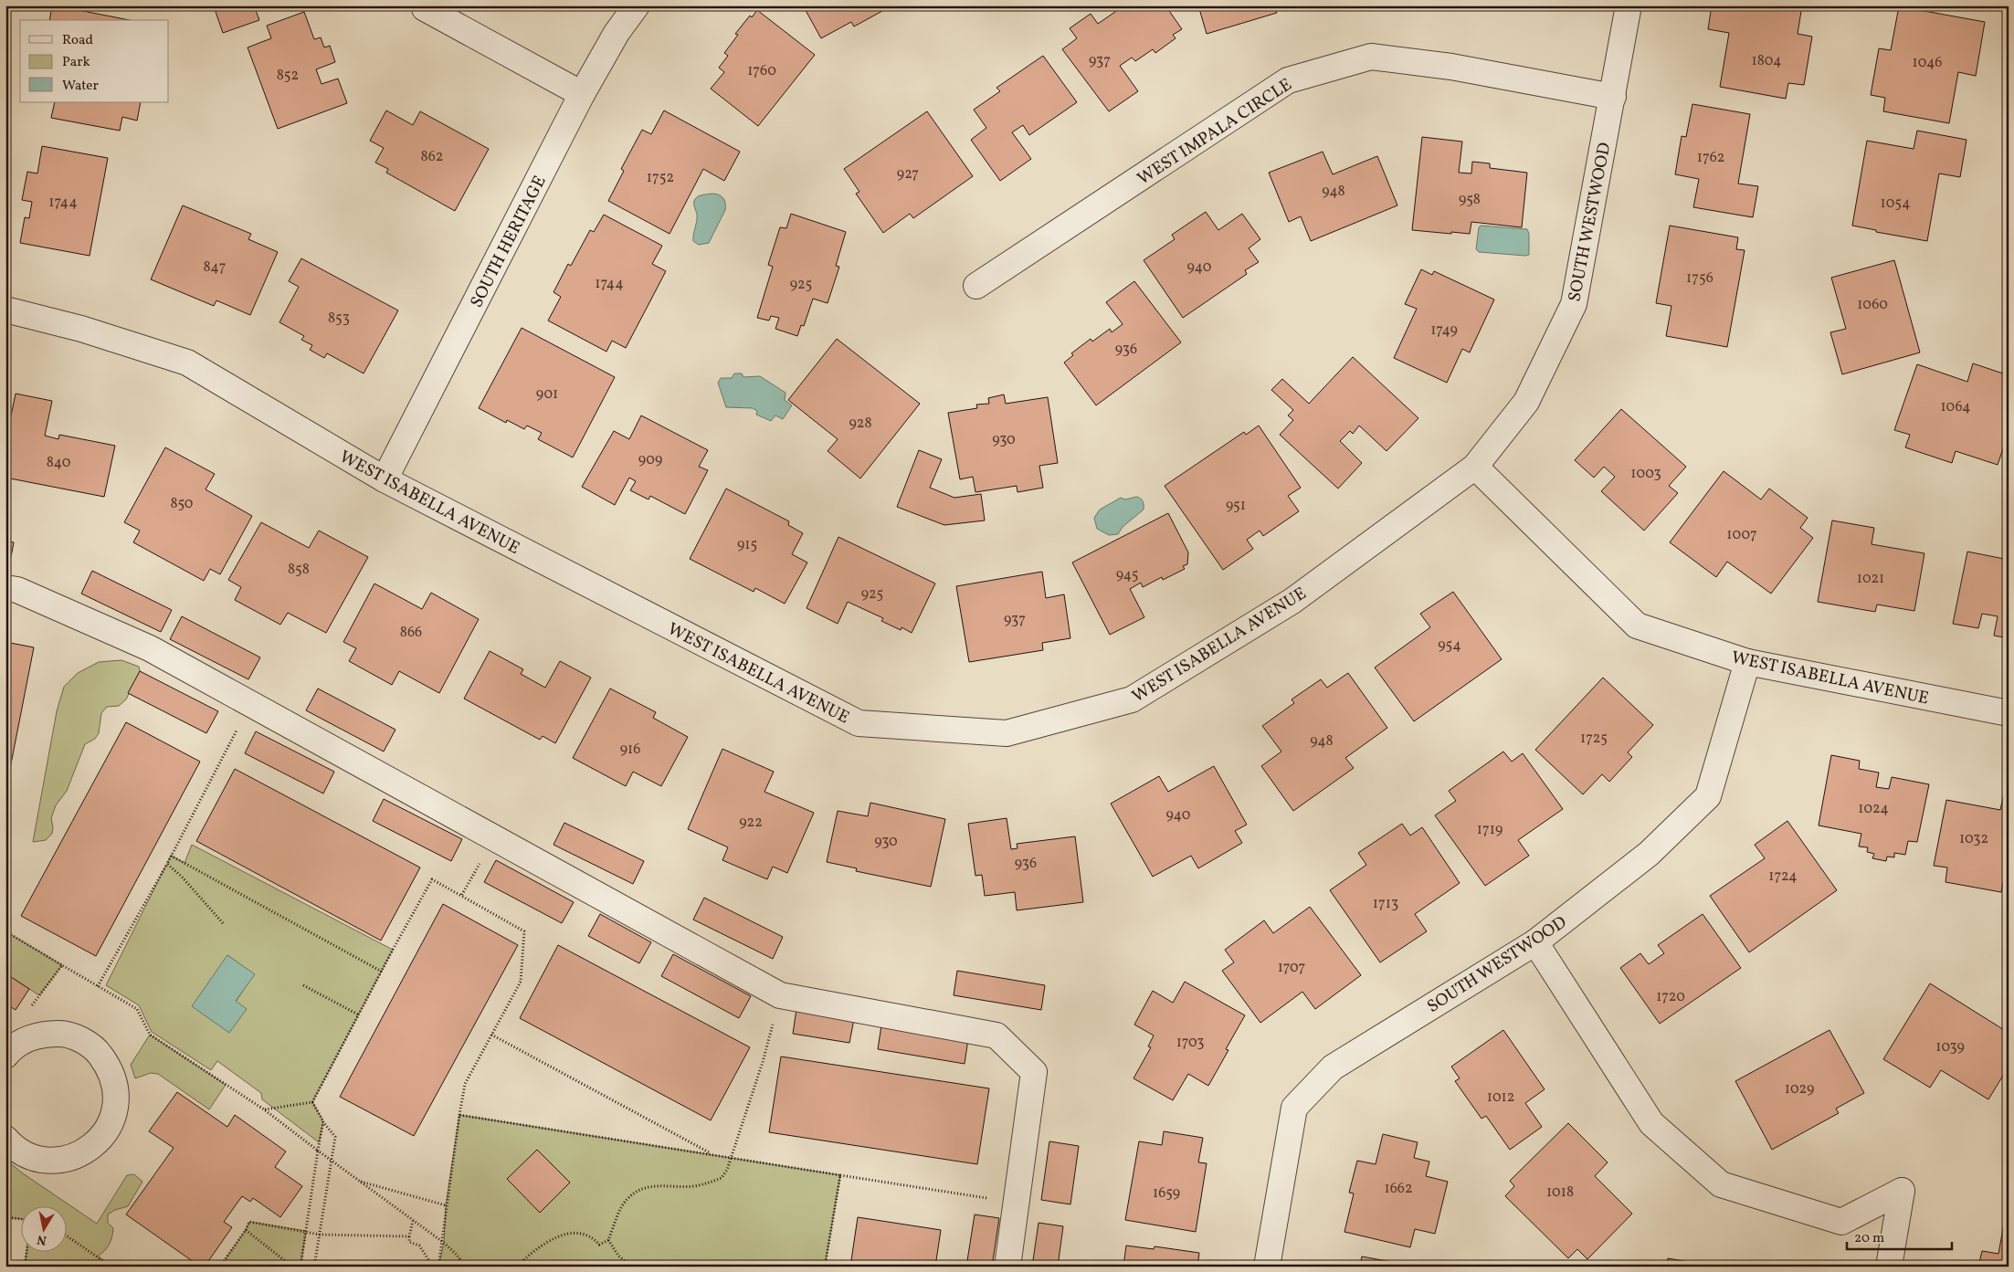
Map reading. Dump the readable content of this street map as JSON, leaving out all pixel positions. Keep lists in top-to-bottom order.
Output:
{
  "streets": {
    "street": [
      "WEST IMPALA CIRCLE",
      "SOUTH WESTWOOD",
      "SOUTH HERITAGE",
      "WEST ISABELLA AVENUE"
    ]
  },
  "crossings": [
    ["WEST IMPALA CIRCLE", "SOUTH WESTWOOD"],
    ["SOUTH WESTWOOD", "WEST ISABELLA AVENUE"],
    ["SOUTH HERITAGE", "WEST ISABELLA AVENUE"]
  ],
  "house_numbers": [
    "937",
    "1804",
    "1046",
    "1760",
    "852",
    "862",
    "1762",
    "927",
    "1752",
    "948",
    "958",
    "1744",
    "1054",
    "847",
    "940",
    "1756",
    "1744",
    "925",
    "1060",
    "853",
    "1749",
    "936",
    "901",
    "1064",
    "928",
    "930",
    "909",
    "840",
    "1003",
    "850",
    "951",
    "1007",
    "915",
    "858",
    "945",
    "1021",
    "925",
    "937",
    "866",
    "954",
    "1725",
    "948",
    "916",
    "1024",
    "940",
    "922",
    "1719",
    "1032",
    "930",
    "936",
    "1724",
    "1713",
    "1707",
    "1720",
    "1703",
    "1039",
    "1029",
    "1012",
    "1662",
    "1018",
    "1659"
  ],
  "legend": ["Road", "Park", "Water"],
  "scale_bar": "20 m",
  "north": "bottom"
}
